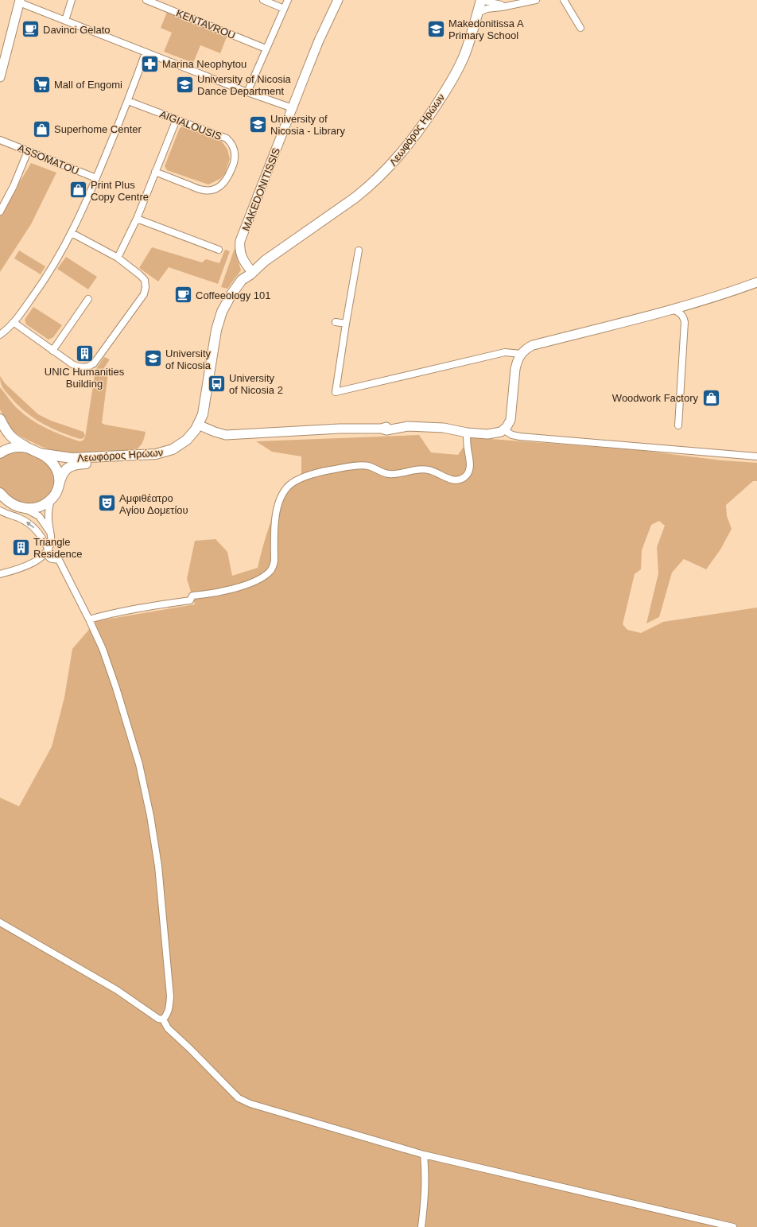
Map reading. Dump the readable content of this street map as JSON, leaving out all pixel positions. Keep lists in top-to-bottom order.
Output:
{
  "streets": {
    "main road": ["Λεωφόρος Ηρώων"],
    "street": [
      "KENTAVROU",
      "AIGIALOUSIS",
      "ASSOMATOU",
      "MAKEDONITISSIS"
    ]
  },
  "crossings": [
    ["Λεωφόρος Ηρώων", "MAKEDONITISSIS"]
  ],
  "places": {
    "school or university": [
      "Makedonitissa A Primary School",
      "University of Nicosia Dance Department",
      "University of Nicosia - Library",
      "University of Nicosia"
    ],
    "cafe": ["Davinci Gelato", "Coffeeology 101"],
    "pharmacy": ["Marina Neophytou"],
    "supermarket": ["Mall of Engomi"],
    "shop": ["Superhome Center", "Print Plus Copy Centre", "Woodwork Factory"],
    "building": ["UNIC Humanities Building", "Triangle Residence"],
    "bus stop": ["University of Nicosia 2"],
    "theatre": ["Αμφιθέατρο Αγίου Δομετίου"]
  }
}
